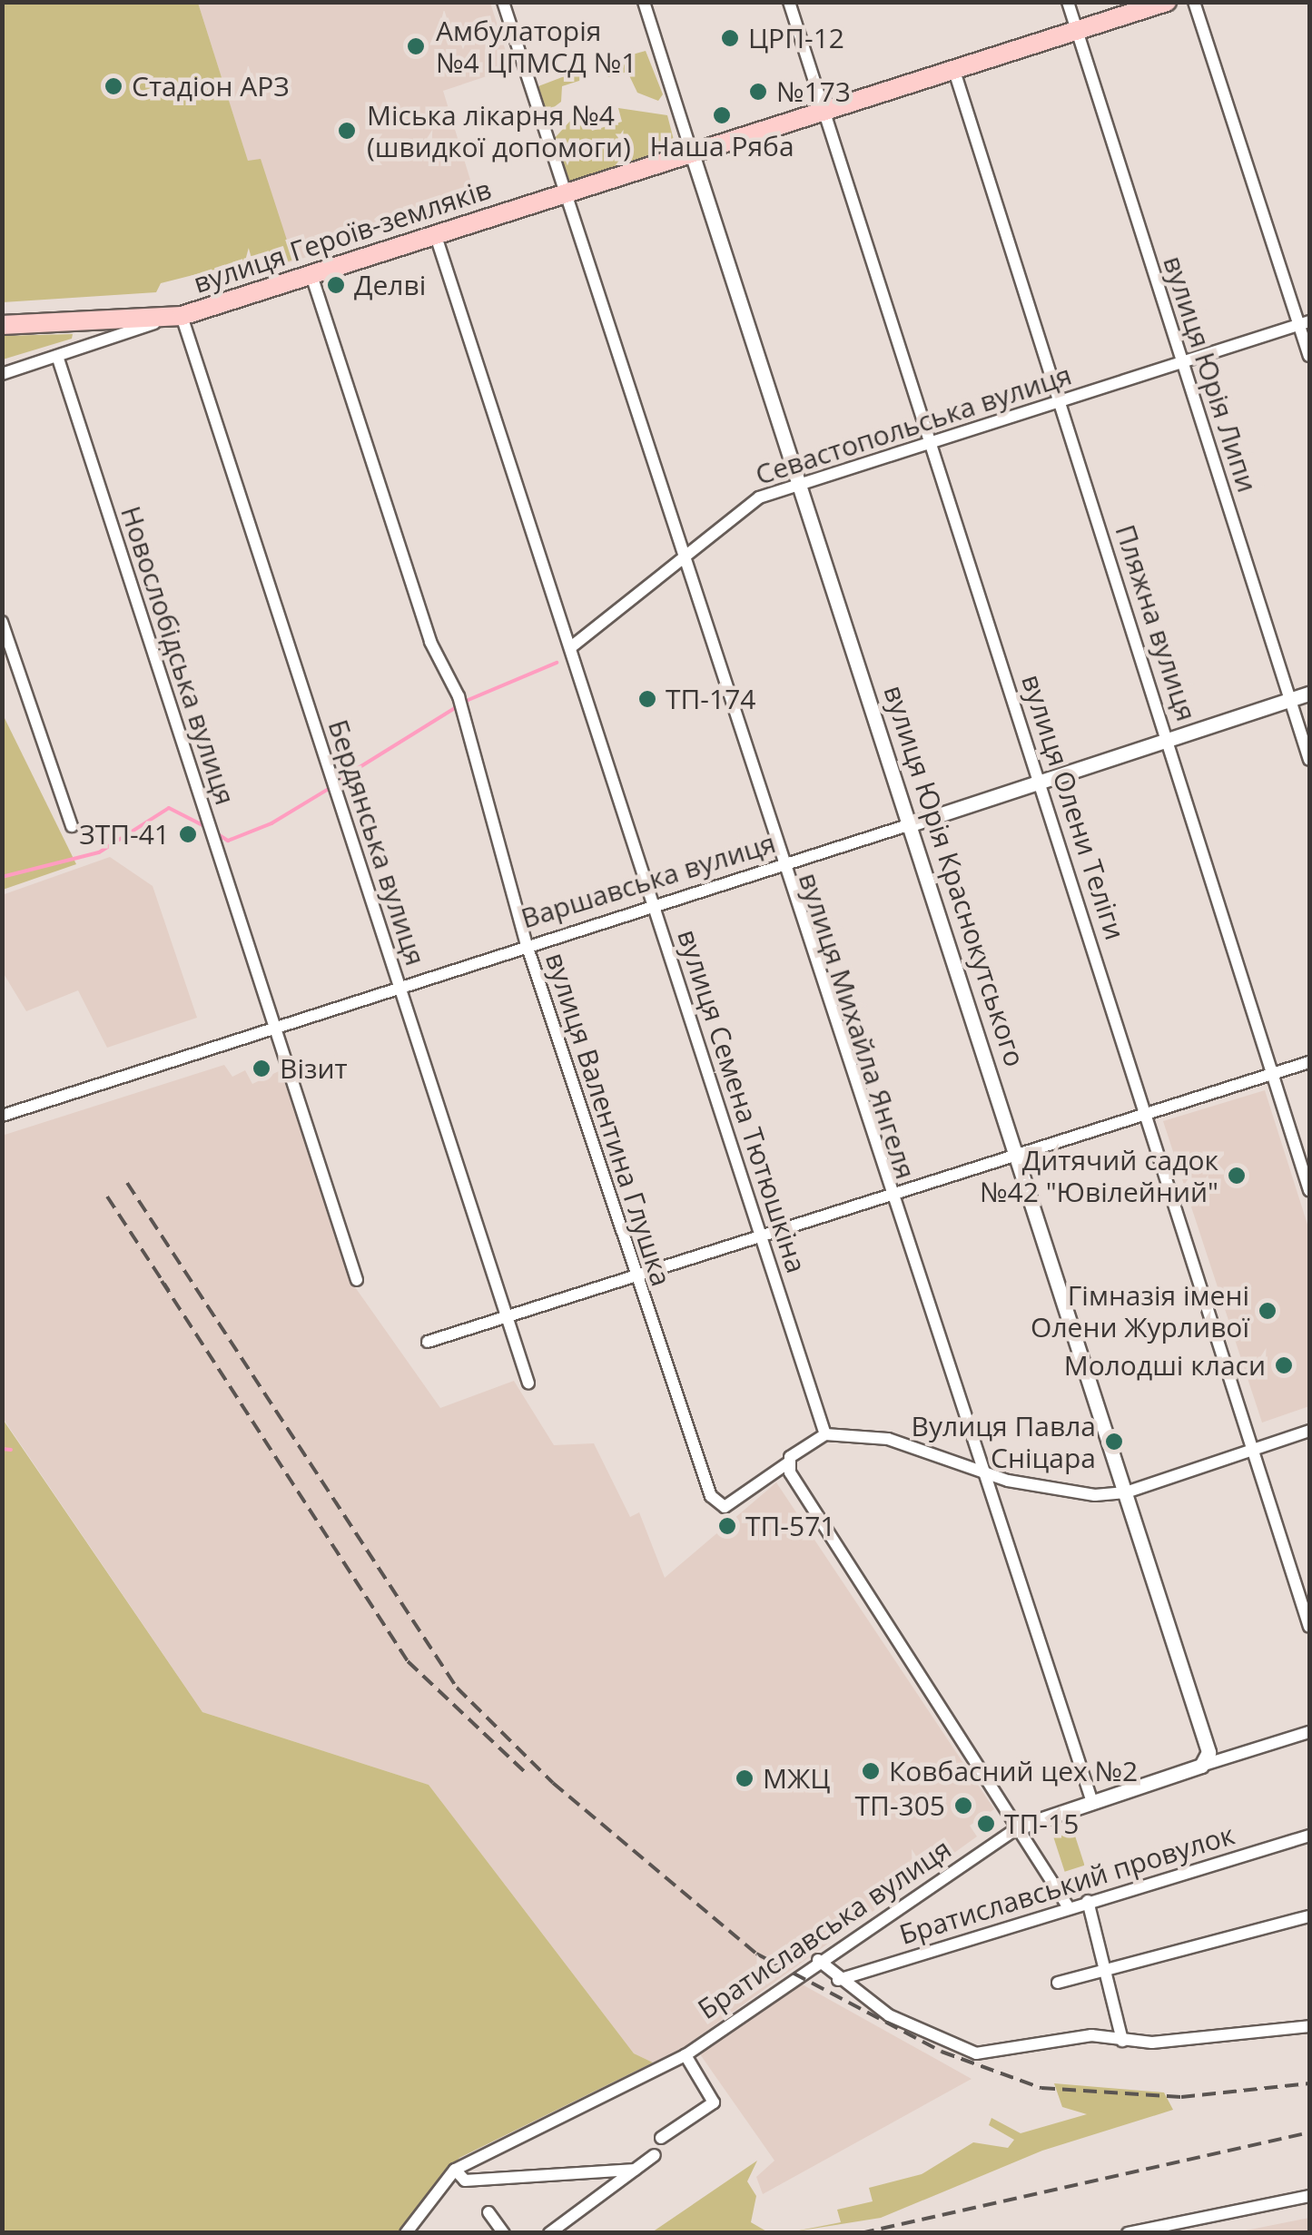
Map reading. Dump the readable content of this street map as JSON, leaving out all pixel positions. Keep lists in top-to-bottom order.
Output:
{
  "streets": {
    "main road": ["вулиця Героїв-земляків"],
    "street": [
      "вулиця Юрія Липи",
      "Севастопольська вулиця",
      "Пляжна вулиця",
      "Новослобідська вулиця",
      "вулиця Олени Теліги",
      "Бердянська вулиця",
      "вулиця Юрія Краснокутського",
      "Варшавська вулиця",
      "вулиця Михайла Янгеля",
      "вулиця Семена Тютюшкіна",
      "вулиця Валентина Глушка",
      "Братиславський провулок",
      "Братиславська вулиця"
    ]
  },
  "crossings": [
    ["вулиця Героїв-земляків", "вулиця Юрія Липи"],
    ["вулиця Героїв-земляків", "Пляжна вулиця"],
    ["вулиця Героїв-земляків", "Новослобідська вулиця"],
    ["вулиця Героїв-земляків", "вулиця Олени Теліги"],
    ["вулиця Героїв-земляків", "Бердянська вулиця"],
    ["вулиця Героїв-земляків", "вулиця Юрія Краснокутського"],
    ["вулиця Героїв-земляків", "вулиця Михайла Янгеля"],
    ["вулиця Героїв-земляків", "вулиця Семена Тютюшкіна"],
    ["вулиця Героїв-земляків", "вулиця Валентина Глушка"],
    ["вулиця Юрія Липи", "Севастопольська вулиця"],
    ["вулиця Юрія Липи", "Варшавська вулиця"],
    ["Севастопольська вулиця", "Пляжна вулиця"],
    ["Севастопольська вулиця", "вулиця Олени Теліги"],
    ["Севастопольська вулиця", "вулиця Юрія Краснокутського"],
    ["Севастопольська вулиця", "вулиця Михайла Янгеля"],
    ["Севастопольська вулиця", "вулиця Семена Тютюшкіна"],
    ["Пляжна вулиця", "Варшавська вулиця"],
    ["Новослобідська вулиця", "Варшавська вулиця"],
    ["вулиця Олени Теліги", "Варшавська вулиця"],
    ["Бердянська вулиця", "Варшавська вулиця"],
    ["вулиця Юрія Краснокутського", "Варшавська вулиця"],
    ["вулиця Юрія Краснокутського", "Братиславська вулиця"],
    ["Варшавська вулиця", "вулиця Михайла Янгеля"],
    ["Варшавська вулиця", "вулиця Семена Тютюшкіна"],
    ["Варшавська вулиця", "вулиця Валентина Глушка"],
    ["вулиця Михайла Янгеля", "Братиславська вулиця"]
  ],
  "places": [
    "ЦРП-12",
    "Амбулаторія №4 ЦПМСД №1",
    "Стадіон АРЗ",
    "№173",
    "Наша Ряба",
    "Міська лікарня №4 (швидкої допомоги)",
    "Делві",
    "ТП-174",
    "ЗТП-41",
    "Візит",
    "Дитячий садок №42 \"Ювілейний\"",
    "Гімназія імені Олени Журливої",
    "Молодші класи",
    "Вулиця Павла Сніцара",
    "ТП-571",
    "Ковбасний цех №2",
    "МЖЦ",
    "ТП-305",
    "ТП-15"
  ]
}
